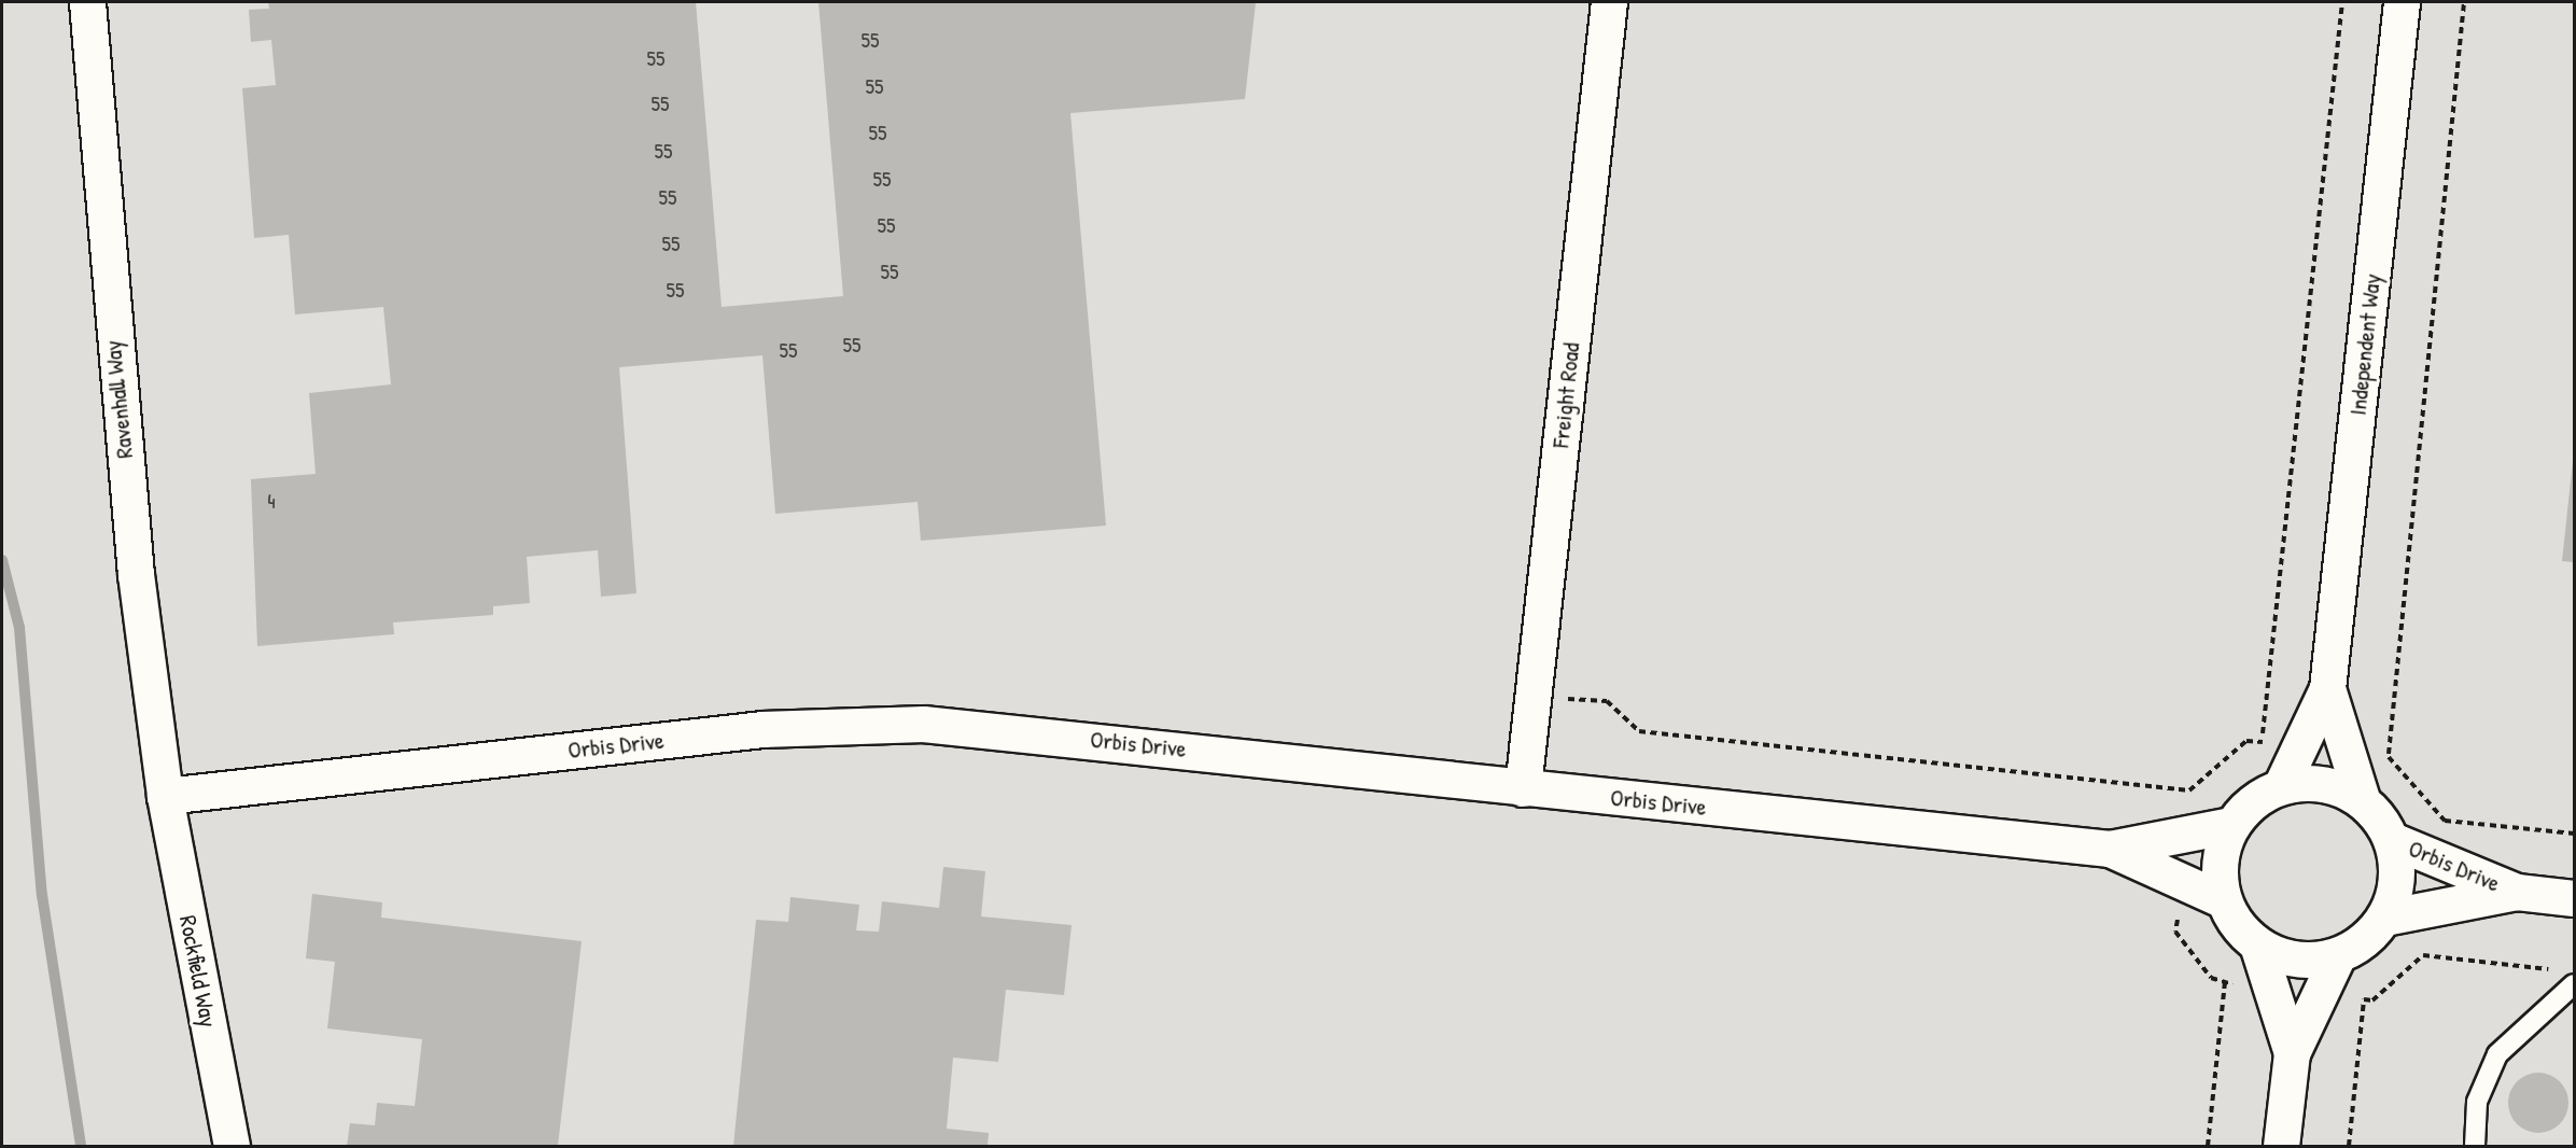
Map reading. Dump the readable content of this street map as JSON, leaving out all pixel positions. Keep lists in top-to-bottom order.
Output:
{
  "streets": {
    "street": [
      "Independent Way",
      "Freight Road",
      "Ravenhall Way",
      "Orbis Drive",
      "Rockfield Way"
    ]
  },
  "crossings": [
    ["Independent Way", "Orbis Drive"],
    ["Freight Road", "Orbis Drive"],
    ["Ravenhall Way", "Orbis Drive"],
    ["Ravenhall Way", "Rockfield Way"],
    ["Orbis Drive", "Rockfield Way"]
  ],
  "house_numbers": [
    "55",
    "55",
    "55",
    "55",
    "55",
    "55",
    "55",
    "55",
    "55",
    "55",
    "55",
    "55",
    "55",
    "55",
    "4"
  ]
}
